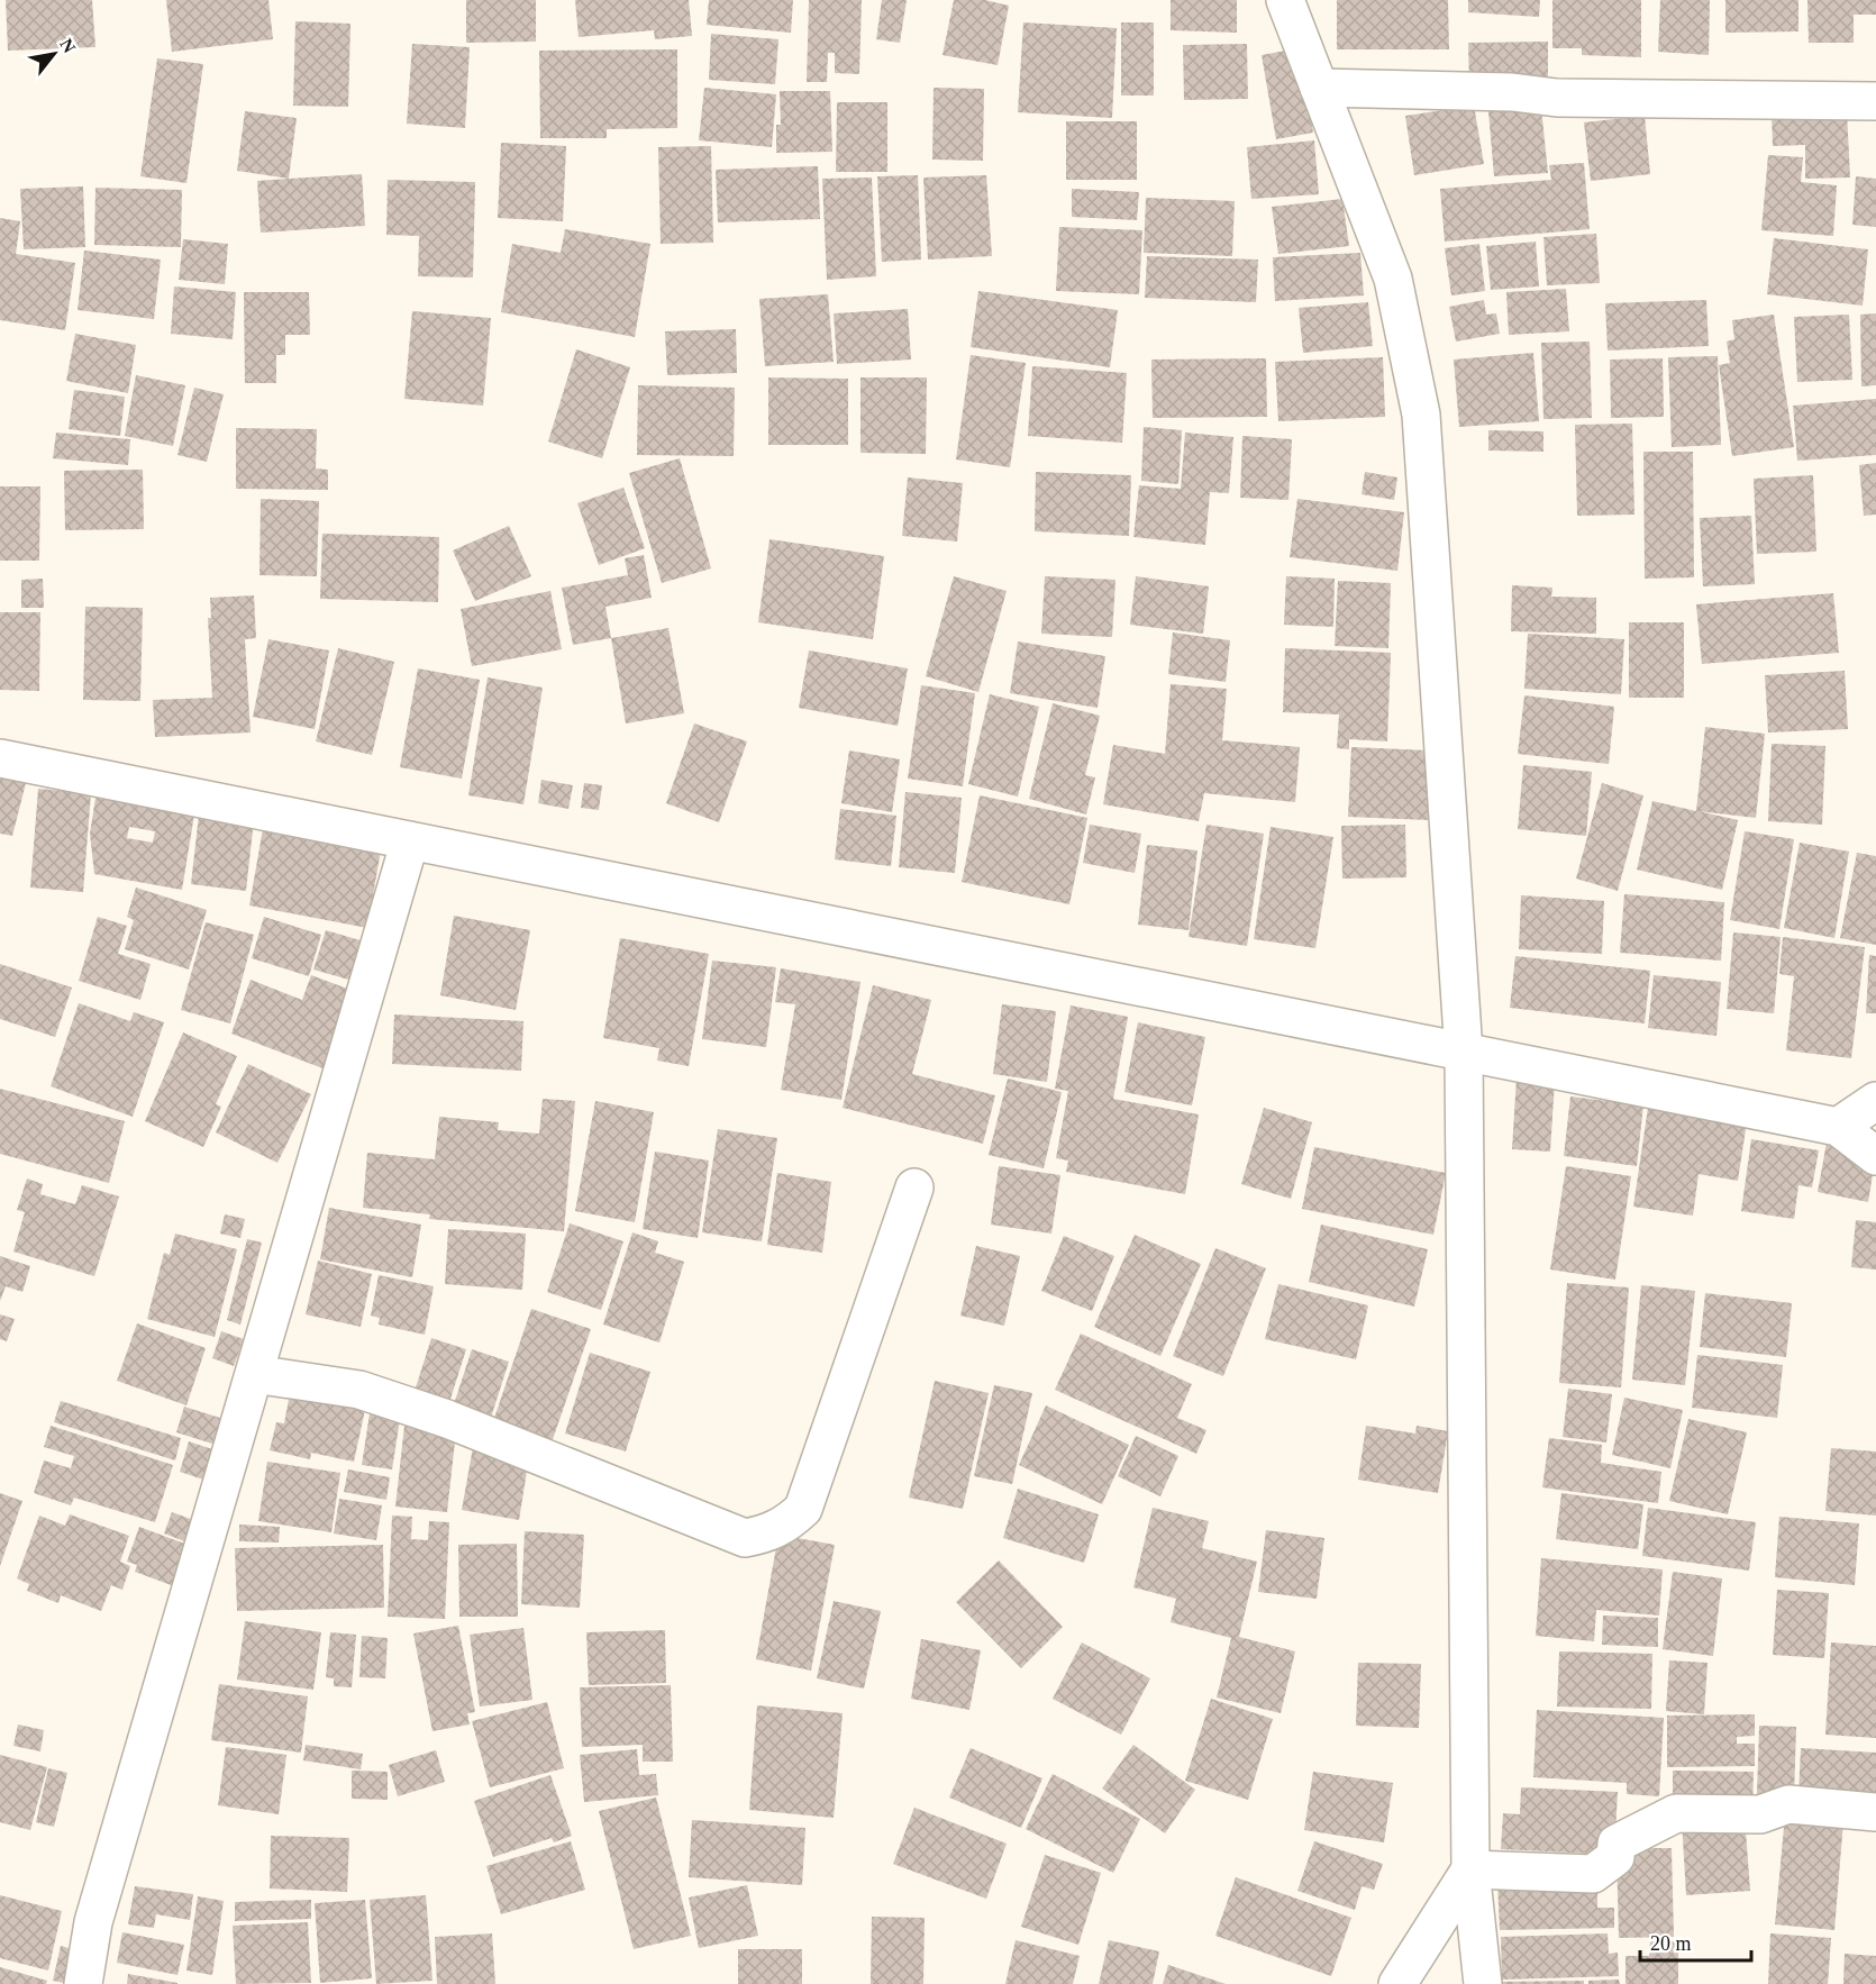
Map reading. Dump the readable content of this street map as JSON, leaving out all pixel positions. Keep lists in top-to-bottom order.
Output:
{
  "scale_bar": "20 m",
  "north": "top right"
}
